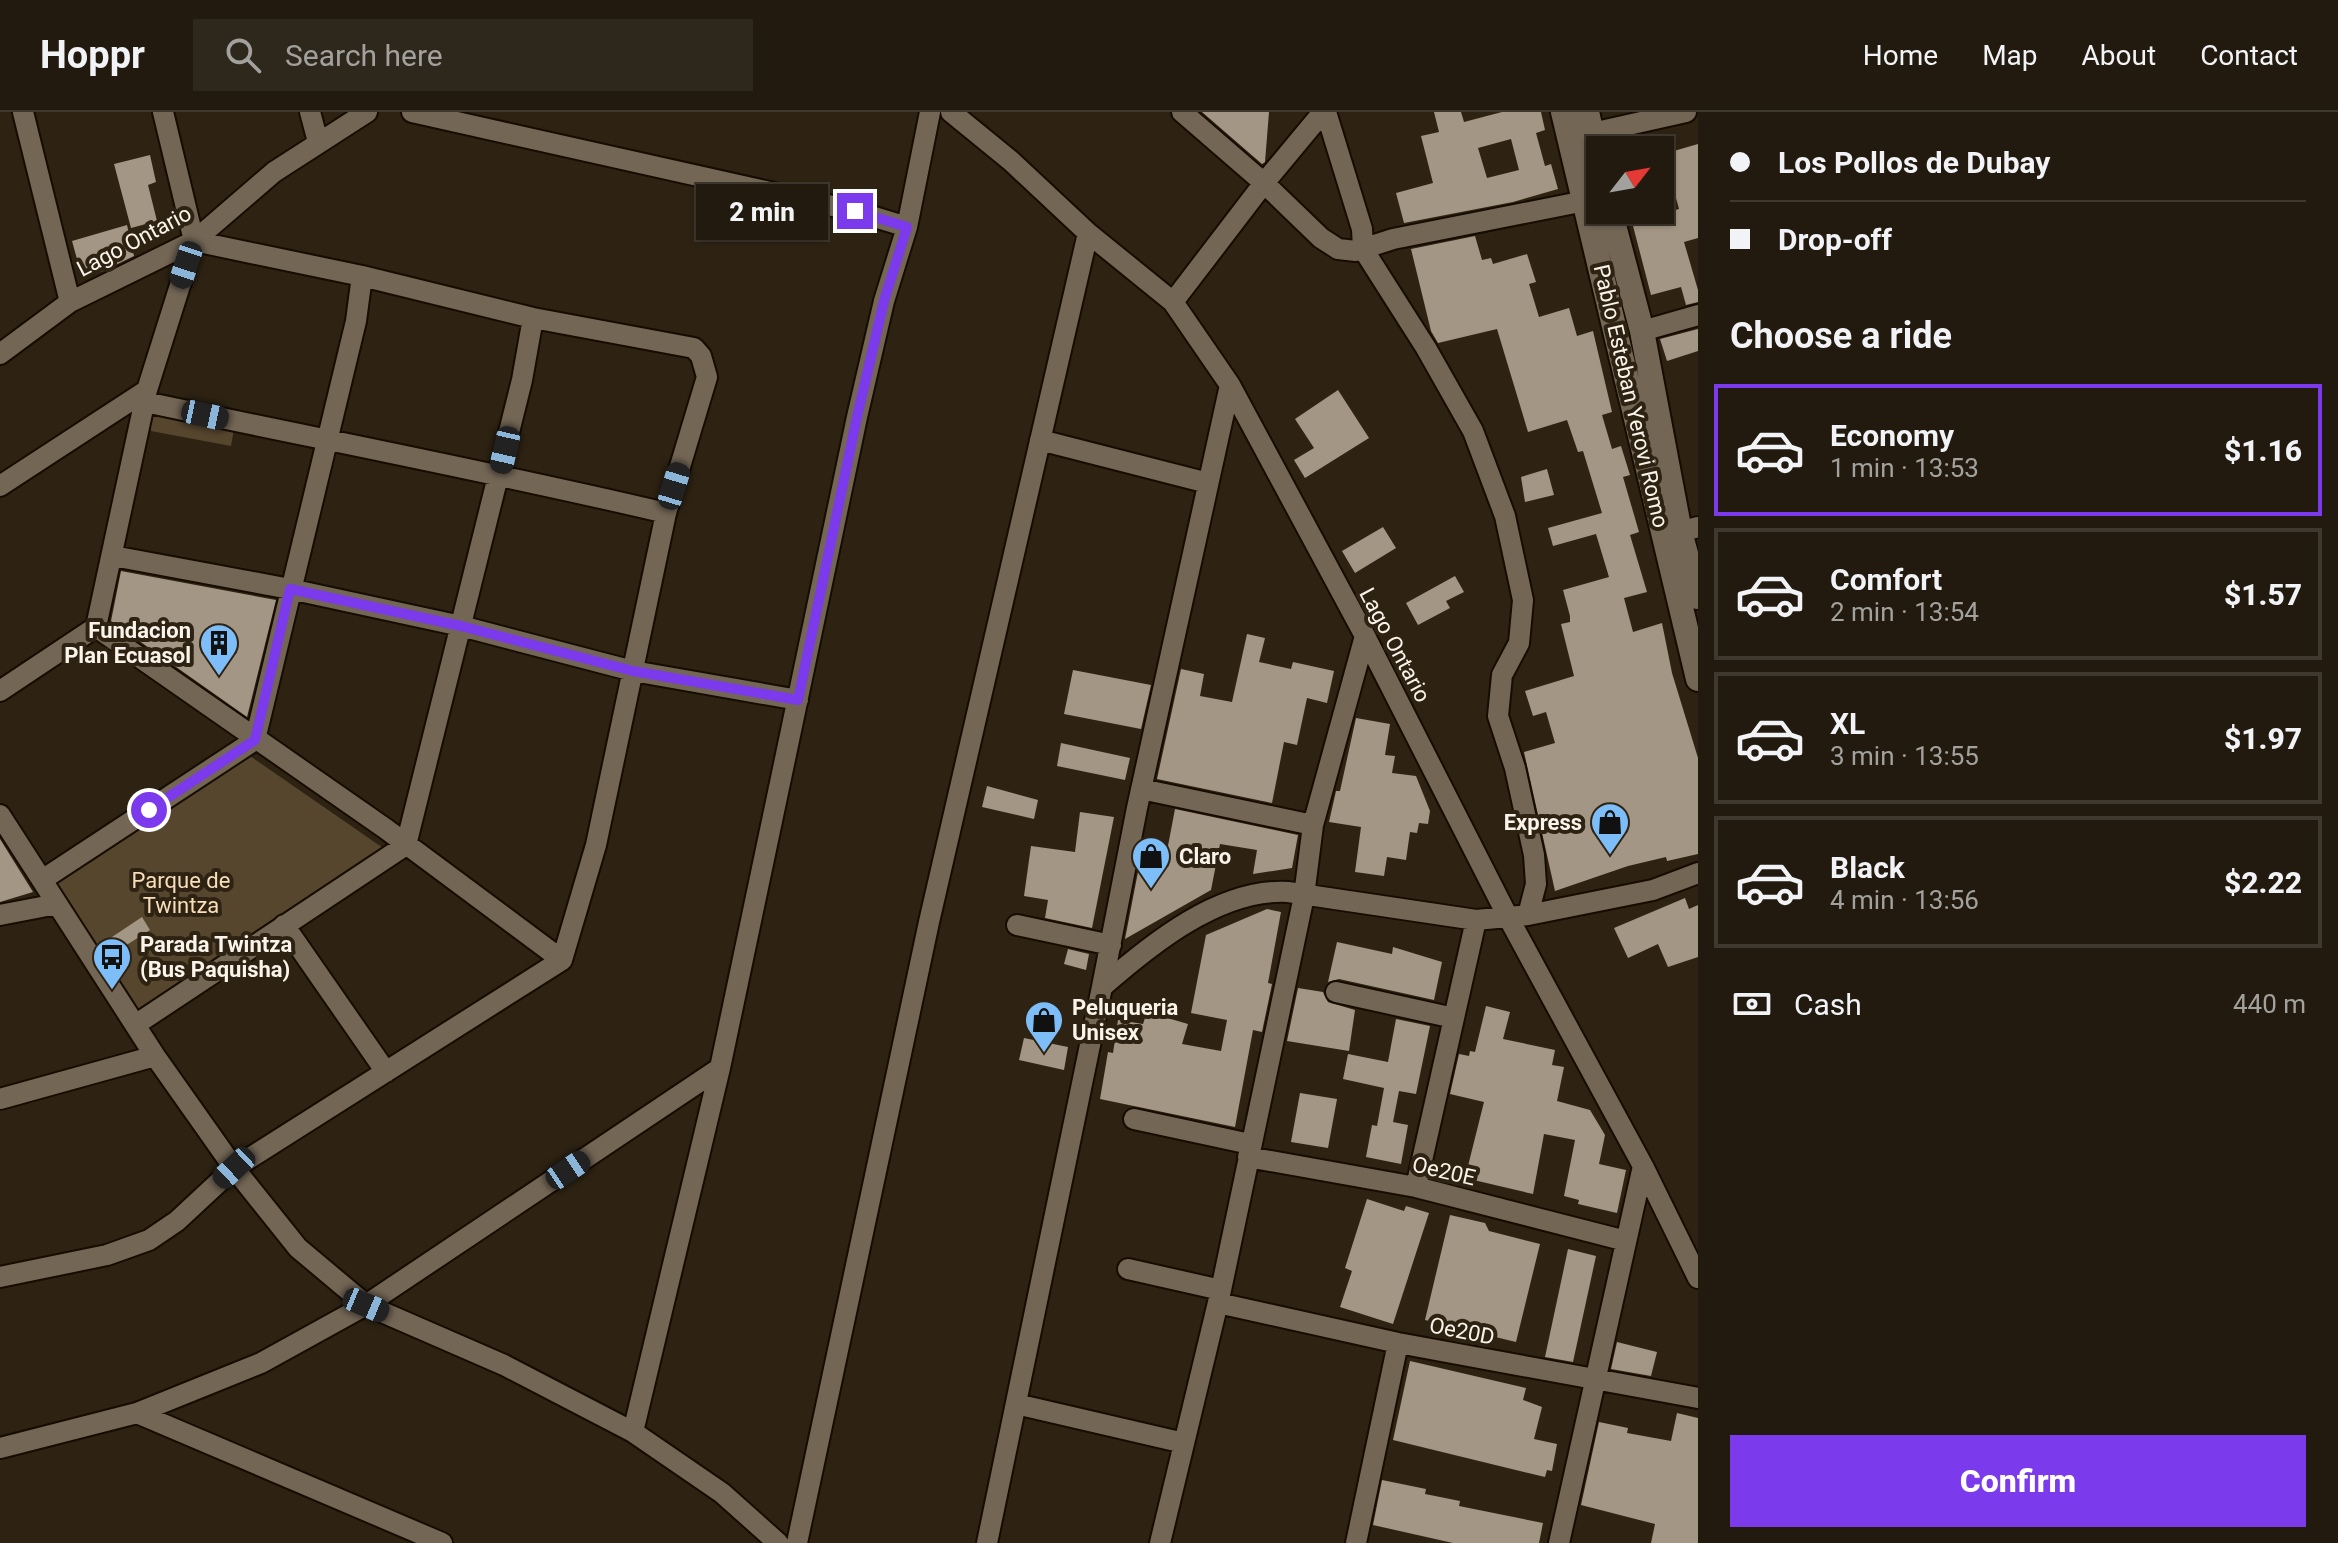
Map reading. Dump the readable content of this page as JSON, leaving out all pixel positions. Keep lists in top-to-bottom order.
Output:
{
  "streets": {
    "street": [
      "Lago Ontario",
      "Pablo Esteban Yerovi Romo",
      "Oe20E",
      "Oe20D"
    ]
  },
  "parks": ["Parque de Twintza"],
  "places": {
    "building": ["Fundacion Plan Ecuasol"],
    "shop": ["Express", "Claro", "Peluqueria Unisex"],
    "bus stop": ["Parada Twintza (Bus Paquisha)"]
  },
  "north": "top right",
  "page": {
    "header": "Hoppr",
    "search": "Search here",
    "nav": [
      "Home",
      "Map",
      "About",
      "Contact"
    ],
    "banner": ["Los Pollos de Dubay", "Drop-off"],
    "bubble": "2 min",
    "heading": "Choose a ride",
    "list": [
      {
        "name": "Economy",
        "note": "1 min · 13:53",
        "value": "$1.16"
      },
      {
        "name": "Comfort",
        "note": "2 min · 13:54",
        "value": "$1.57"
      },
      {
        "name": "XL",
        "note": "3 min · 13:55",
        "value": "$1.97"
      },
      {
        "name": "Black",
        "note": "4 min · 13:56",
        "value": "$2.22"
      }
    ],
    "pay": ["Cash", "440 m"],
    "buttons": "Confirm"
  }
}
